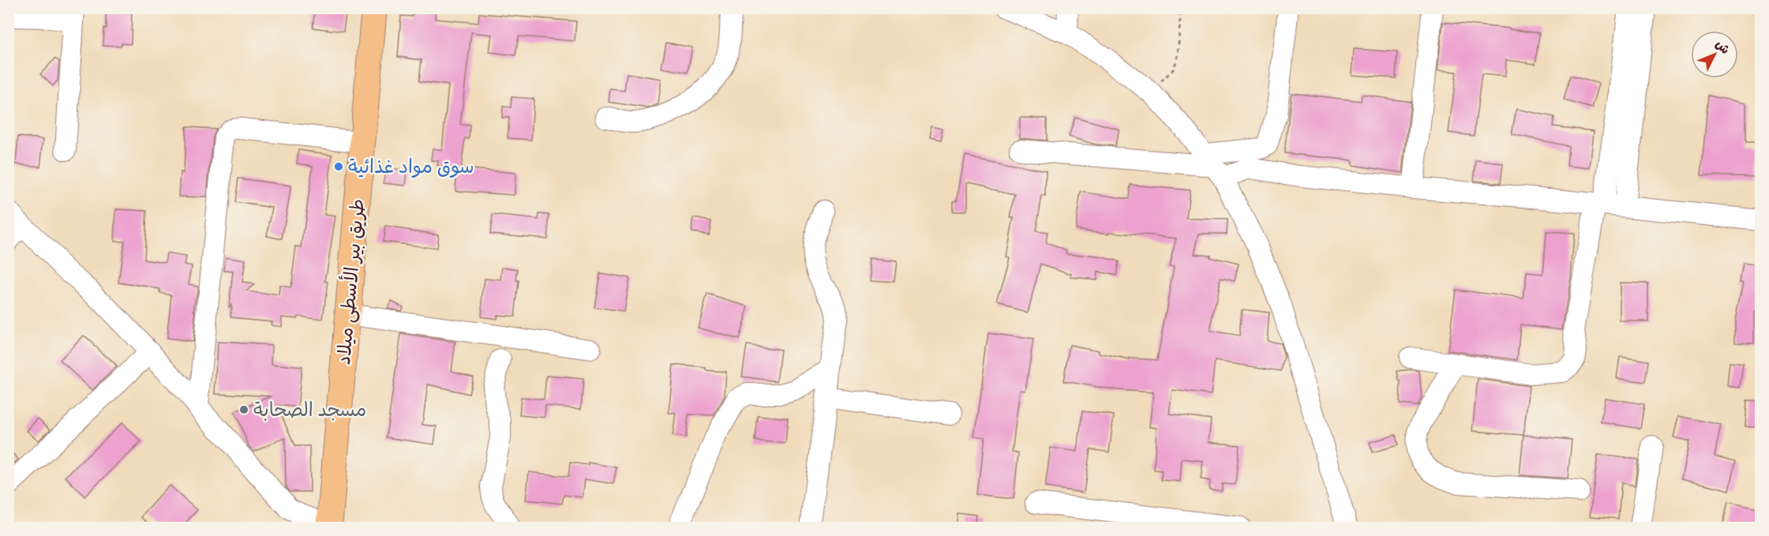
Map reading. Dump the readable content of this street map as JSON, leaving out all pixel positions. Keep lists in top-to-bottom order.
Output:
{
  "streets": {
    "main road": ["طريق بير الأسطى ميلاد"]
  },
  "places": ["سوق مواد غذائية", "مسجد الصحابة"],
  "north": "top right"
}
